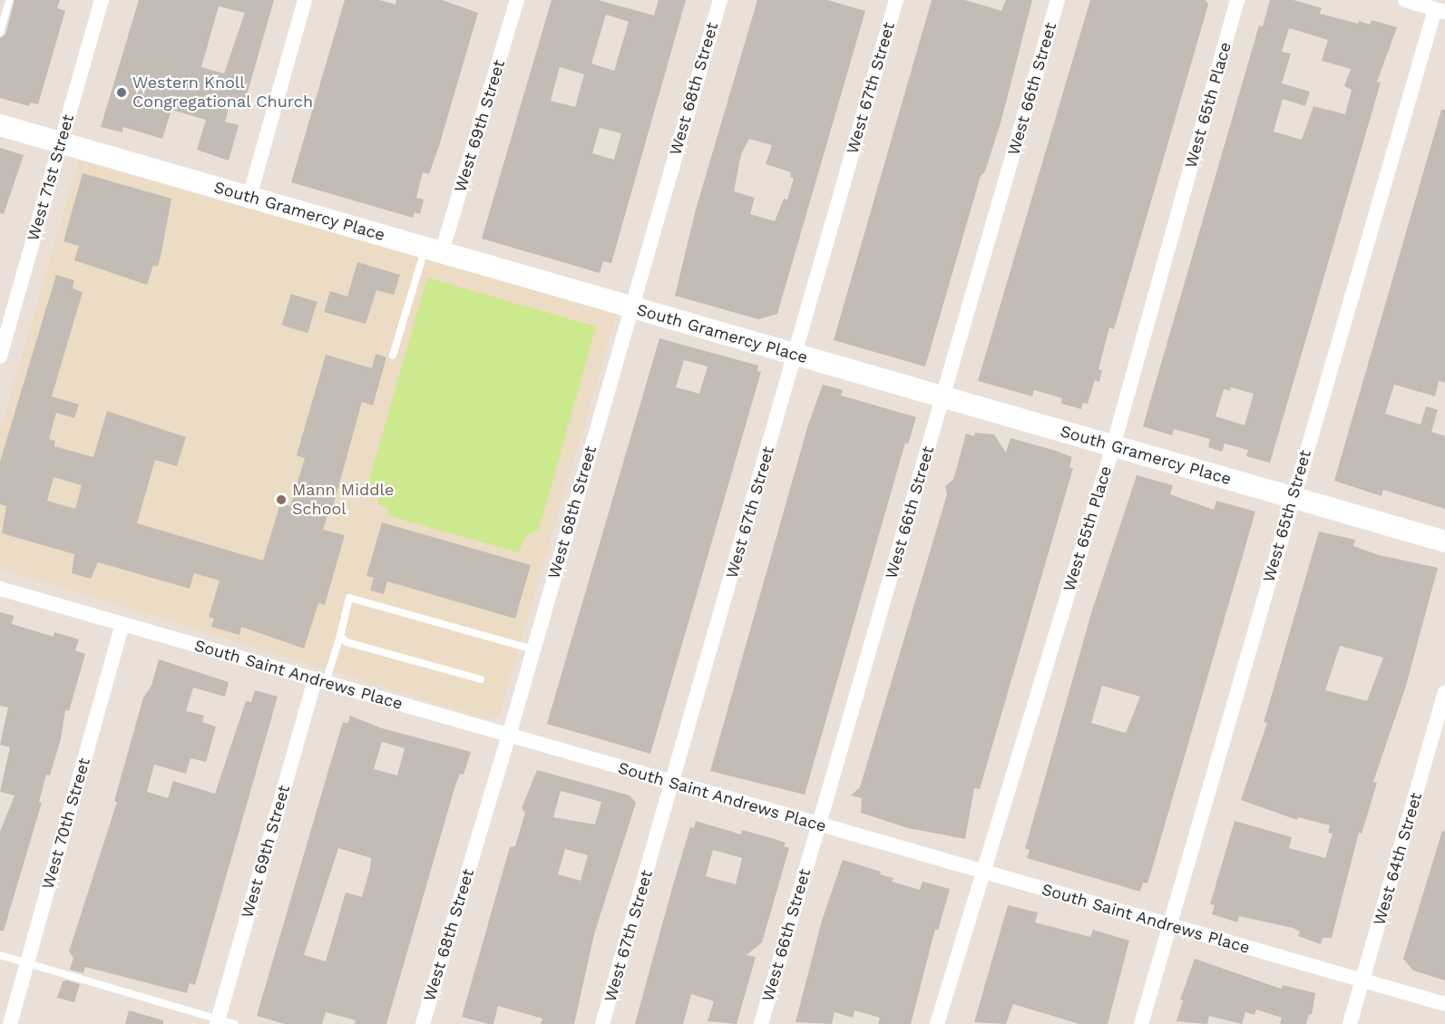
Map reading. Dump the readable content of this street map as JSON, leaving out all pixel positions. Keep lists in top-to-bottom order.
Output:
{
  "streets": {
    "street": [
      "West 67th Street",
      "West 68th Street",
      "West 66th Street",
      "West 65th Place",
      "West 69th Street",
      "West 71st Street",
      "South Gramercy Place",
      "West 65th Street",
      "South Saint Andrews Place",
      "West 70th Street",
      "West 64th Street"
    ]
  },
  "crossings": [
    ["West 67th Street", "South Gramercy Place"],
    ["West 67th Street", "South Saint Andrews Place"],
    ["West 68th Street", "South Gramercy Place"],
    ["West 68th Street", "South Saint Andrews Place"],
    ["West 66th Street", "South Gramercy Place"],
    ["West 66th Street", "South Saint Andrews Place"],
    ["West 65th Place", "South Gramercy Place"],
    ["West 65th Place", "South Saint Andrews Place"],
    ["West 69th Street", "South Gramercy Place"],
    ["West 69th Street", "South Saint Andrews Place"],
    ["West 71st Street", "South Gramercy Place"],
    ["South Gramercy Place", "West 65th Street"],
    ["West 65th Street", "South Saint Andrews Place"],
    ["South Saint Andrews Place", "West 70th Street"],
    ["South Saint Andrews Place", "West 64th Street"]
  ],
  "places": ["Western Knoll Congregational Church", "Mann Middle School"]
}
